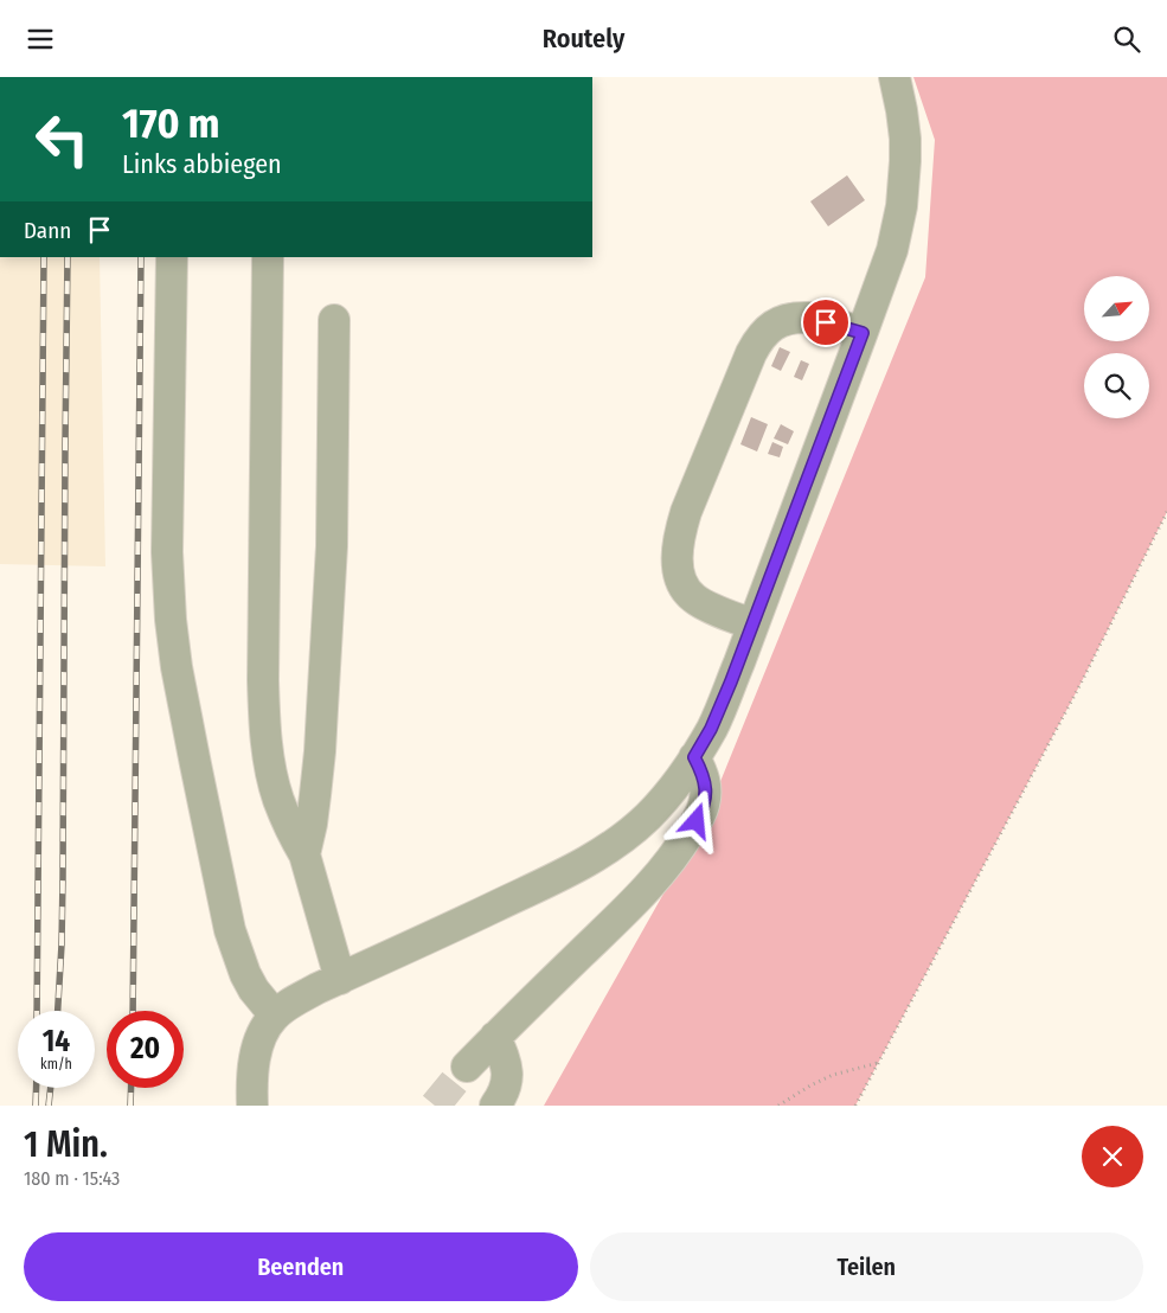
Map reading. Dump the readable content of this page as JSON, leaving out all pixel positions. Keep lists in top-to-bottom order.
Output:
{
  "north": "top right",
  "page": {
    "header": "Routely",
    "turn": ["170 m", "Links abbiegen"],
    "then": "Dann",
    "speed": "14 km/h",
    "limit": "20",
    "heading": ["1 Min.", "180 m · 15:43"],
    "buttons": ["Beenden", "Teilen"]
  }
}
